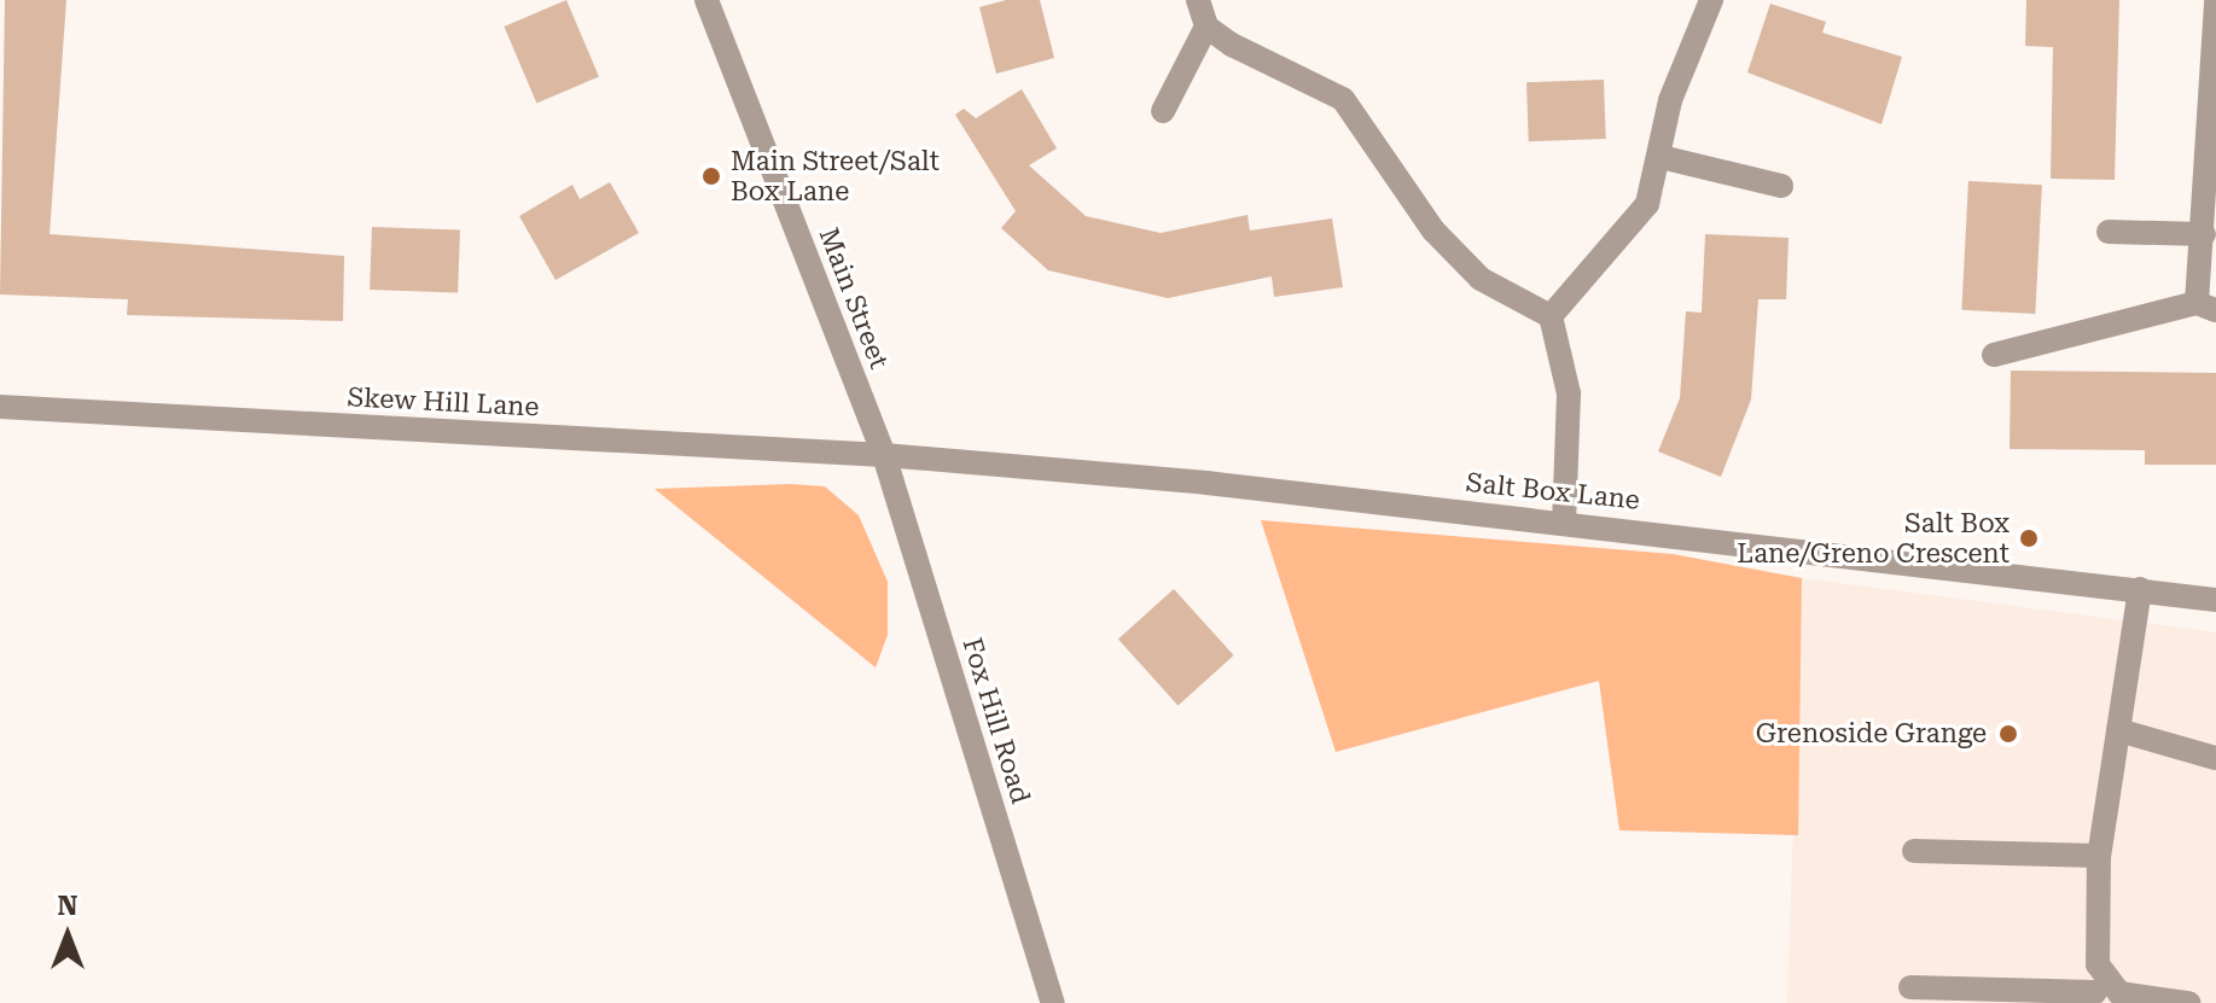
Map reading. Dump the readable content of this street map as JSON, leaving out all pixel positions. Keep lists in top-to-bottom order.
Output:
{
  "streets": {
    "street": [
      "Main Street",
      "Skew Hill Lane",
      "Salt Box Lane",
      "Fox Hill Road"
    ]
  },
  "crossings": [
    ["Main Street", "Skew Hill Lane"],
    ["Main Street", "Salt Box Lane"],
    ["Main Street", "Fox Hill Road"],
    ["Skew Hill Lane", "Salt Box Lane"],
    ["Skew Hill Lane", "Fox Hill Road"],
    ["Salt Box Lane", "Fox Hill Road"]
  ],
  "places": ["Main Street/Salt Box Lane", "Salt Box Lane/Greno Crescent", "Grenoside Grange"],
  "north": "top"
}
